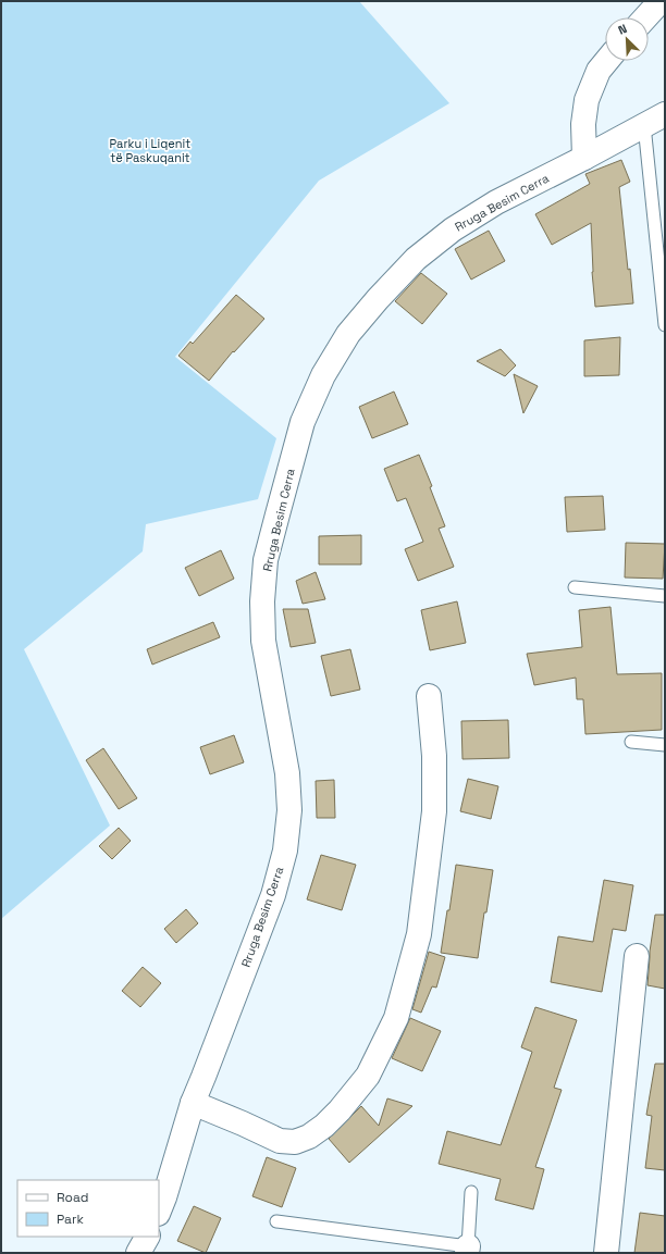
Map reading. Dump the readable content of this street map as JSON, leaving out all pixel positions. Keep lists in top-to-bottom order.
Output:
{
  "streets": {
    "street": ["Rruga Besim Cerra"]
  },
  "parks": ["Parku i Liqenit të Paskuqanit"],
  "legend": ["Road", "Park"],
  "north": "top left"
}
